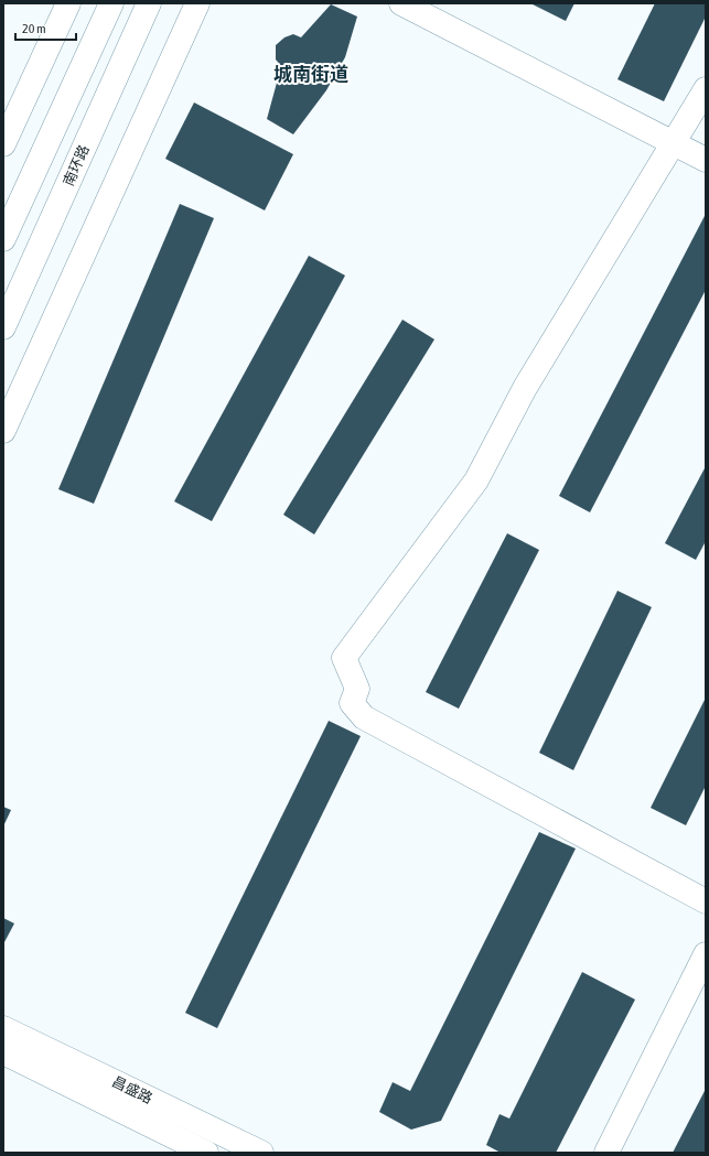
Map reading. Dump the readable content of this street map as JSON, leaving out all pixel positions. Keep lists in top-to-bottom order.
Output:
{
  "streets": {
    "street": ["南环路", "昌盛路"]
  },
  "districts": ["城南街道"],
  "scale_bar": "20 m"
}
